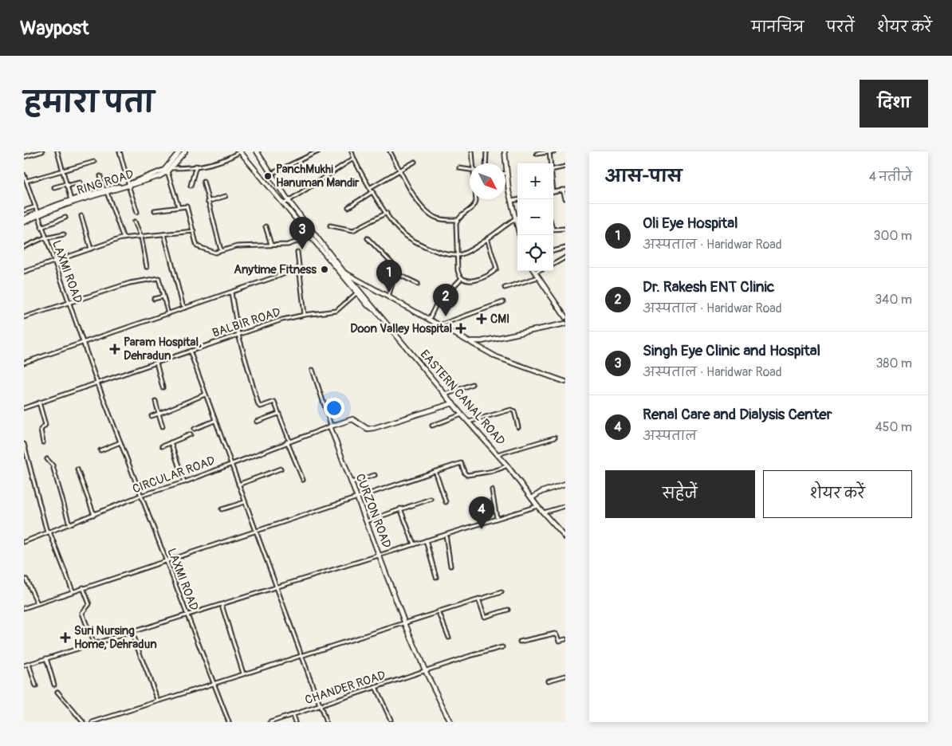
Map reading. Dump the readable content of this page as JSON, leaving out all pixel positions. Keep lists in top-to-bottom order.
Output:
{
  "streets": {
    "street": [
      "RING ROAD",
      "LAXMI ROAD",
      "BALBIR ROAD",
      "EASTERN CANAL ROAD",
      "CIRCULAR ROAD",
      "CURZON ROAD",
      "CHANDER ROAD"
    ]
  },
  "crossings": [
    ["RING ROAD", "LAXMI ROAD"],
    ["LAXMI ROAD", "BALBIR ROAD"],
    ["LAXMI ROAD", "CIRCULAR ROAD"],
    ["CIRCULAR ROAD", "CURZON ROAD"],
    ["CURZON ROAD", "CHANDER ROAD"]
  ],
  "places": {
    "other": ["PanchMukhi Hanuman Mandir", "Anytime Fitness"],
    "health": [
      "CMI",
      "Doon Valley Hospital",
      "Param Hospital, Dehradun",
      "Suri Nursing Home, Dehradun"
    ]
  },
  "north": "bottom right",
  "page": {
    "header": "Waypost",
    "nav": ["मानचित्र", "परतें", "शेयर करें"],
    "title": "हमारा पता",
    "buttons": [
      "दिशा",
      ["सहेजें", "शेयर करें"]
    ],
    "heading": ["आस-पास", "4 नतीजे"],
    "map_buttons": ["+", "−"],
    "list": [
      {
        "mark": "1",
        "name": "Oli Eye Hospital",
        "note": "अस्पताल · Haridwar Road",
        "value": "300 m"
      },
      {
        "mark": "2",
        "name": "Dr. Rakesh ENT Clinic",
        "note": "अस्पताल · Haridwar Road",
        "value": "340 m"
      },
      {
        "mark": "3",
        "name": "Singh Eye Clinic and Hospital",
        "note": "अस्पताल · Haridwar Road",
        "value": "380 m"
      },
      {
        "mark": "4",
        "name": "Renal Care and Dialysis Center",
        "note": "अस्पताल",
        "value": "450 m"
      }
    ],
    "pins": [
      "3",
      "1",
      "2",
      "4"
    ]
  }
}
